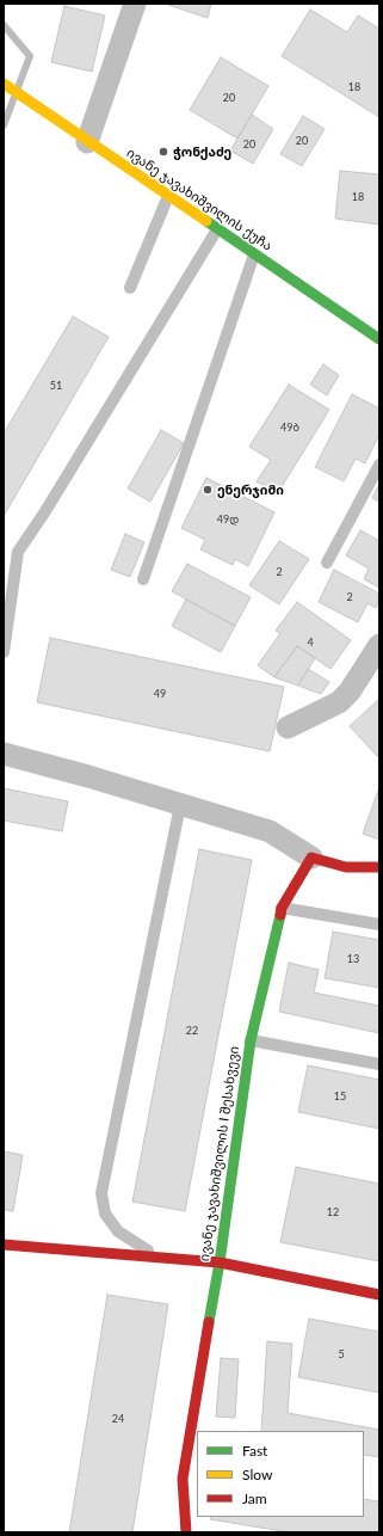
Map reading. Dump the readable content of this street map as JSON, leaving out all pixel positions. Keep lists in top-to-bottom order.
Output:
{
  "streets": {
    "street": ["ივანე ჯავახიშვილის ქუჩა", "ივანე ჯავახიშვილის I შესახვევი"]
  },
  "places": ["ჭონქაძე", "ენერჯიმი"],
  "house_numbers": [
    "18",
    "20",
    "20",
    "20",
    "18",
    "51",
    "49ბ",
    "49დ",
    "2",
    "2",
    "4",
    "49",
    "13",
    "22",
    "15",
    "12",
    "5",
    "24"
  ],
  "legend": ["Fast", "Slow", "Jam"]
}
